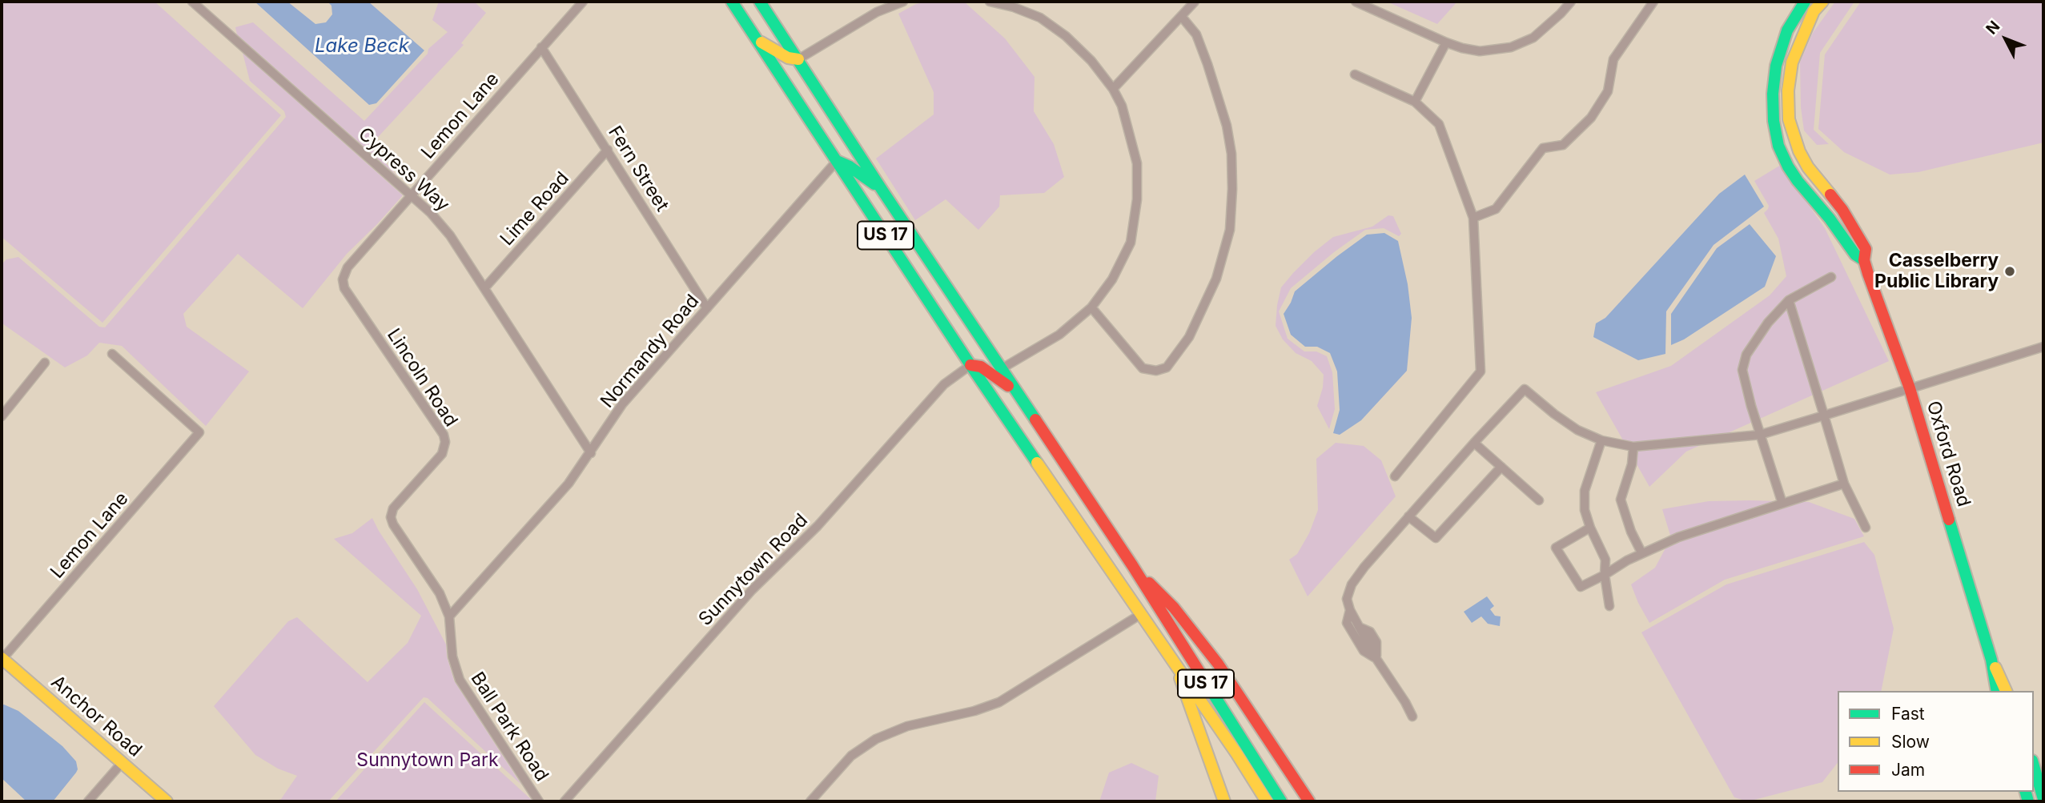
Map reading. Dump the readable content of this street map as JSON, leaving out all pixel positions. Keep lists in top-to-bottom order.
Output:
{
  "streets": {
    "main road": ["US 17", "Oxford Road", "Anchor Road"],
    "street": [
      "Lemon Lane",
      "Fern Street",
      "Cypress Way",
      "Lime Road",
      "Normandy Road",
      "Lincoln Road",
      "Sunnytown Road",
      "Ball Park Road"
    ]
  },
  "crossings": [
    ["Lemon Lane", "Fern Street"],
    ["Lemon Lane", "Cypress Way"],
    ["Lemon Lane", "Lincoln Road"],
    ["Lemon Lane", "Anchor Road"],
    ["Fern Street", "Lime Road"],
    ["Fern Street", "Normandy Road"],
    ["Cypress Way", "Lime Road"],
    ["Cypress Way", "Normandy Road"],
    ["US 17", "Normandy Road"],
    ["US 17", "Sunnytown Road"],
    ["Normandy Road", "Ball Park Road"],
    ["Lincoln Road", "Ball Park Road"]
  ],
  "water": ["Lake Beck"],
  "parks": ["Sunnytown Park"],
  "places": ["Casselberry Public Library"],
  "legend": ["Fast", "Slow", "Jam"],
  "north": "top left"
}
